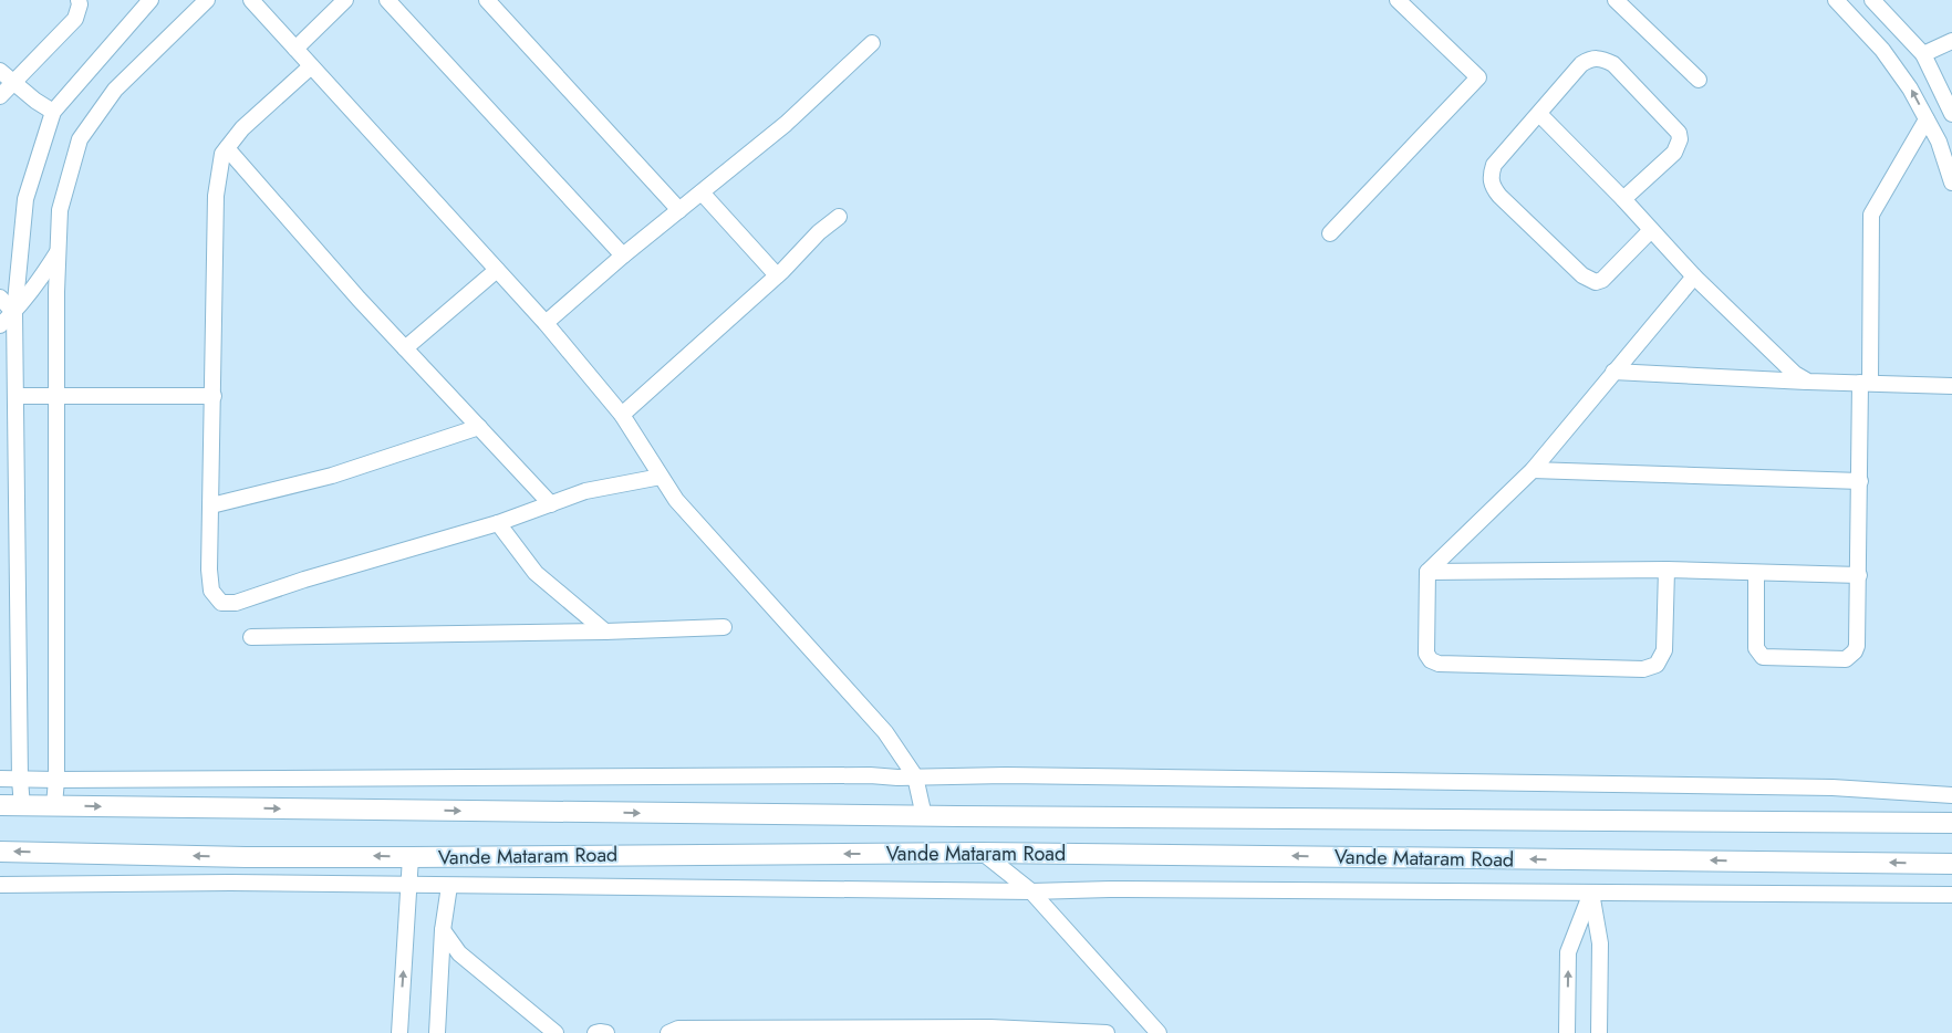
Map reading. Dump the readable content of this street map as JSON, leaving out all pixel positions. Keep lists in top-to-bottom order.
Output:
{
  "streets": {
    "main road": ["Vande Mataram Road"]
  }
}
